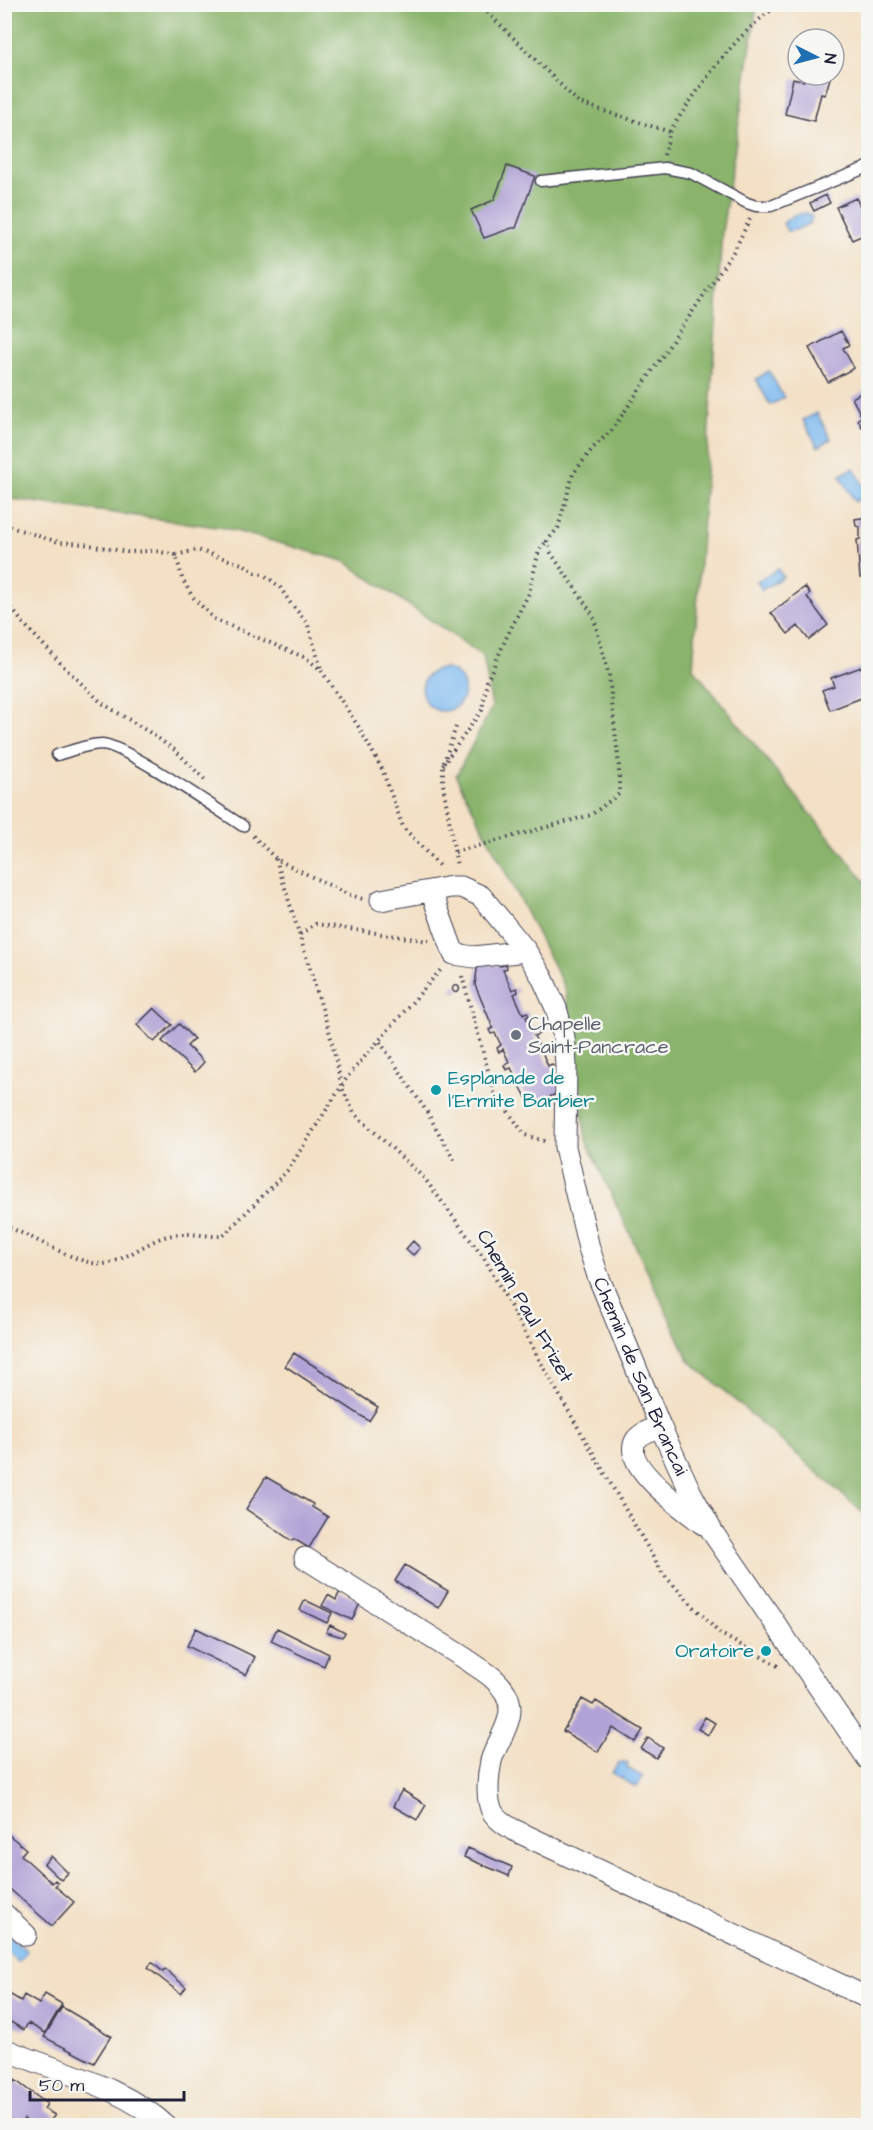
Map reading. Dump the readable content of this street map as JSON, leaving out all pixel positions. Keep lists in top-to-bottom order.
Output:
{
  "streets": {
    "street": ["Chemin de San Brancai"],
    "path": ["Chemin Paul Frizet"]
  },
  "crossings": [
    ["Chemin Paul Frizet", "Chemin de San Brancai"]
  ],
  "places": ["Chapelle Saint-Pancrace", "Esplanade de l'Ermite Barbier", "Oratoire"],
  "scale_bar": "50 m",
  "north": "right"
}
